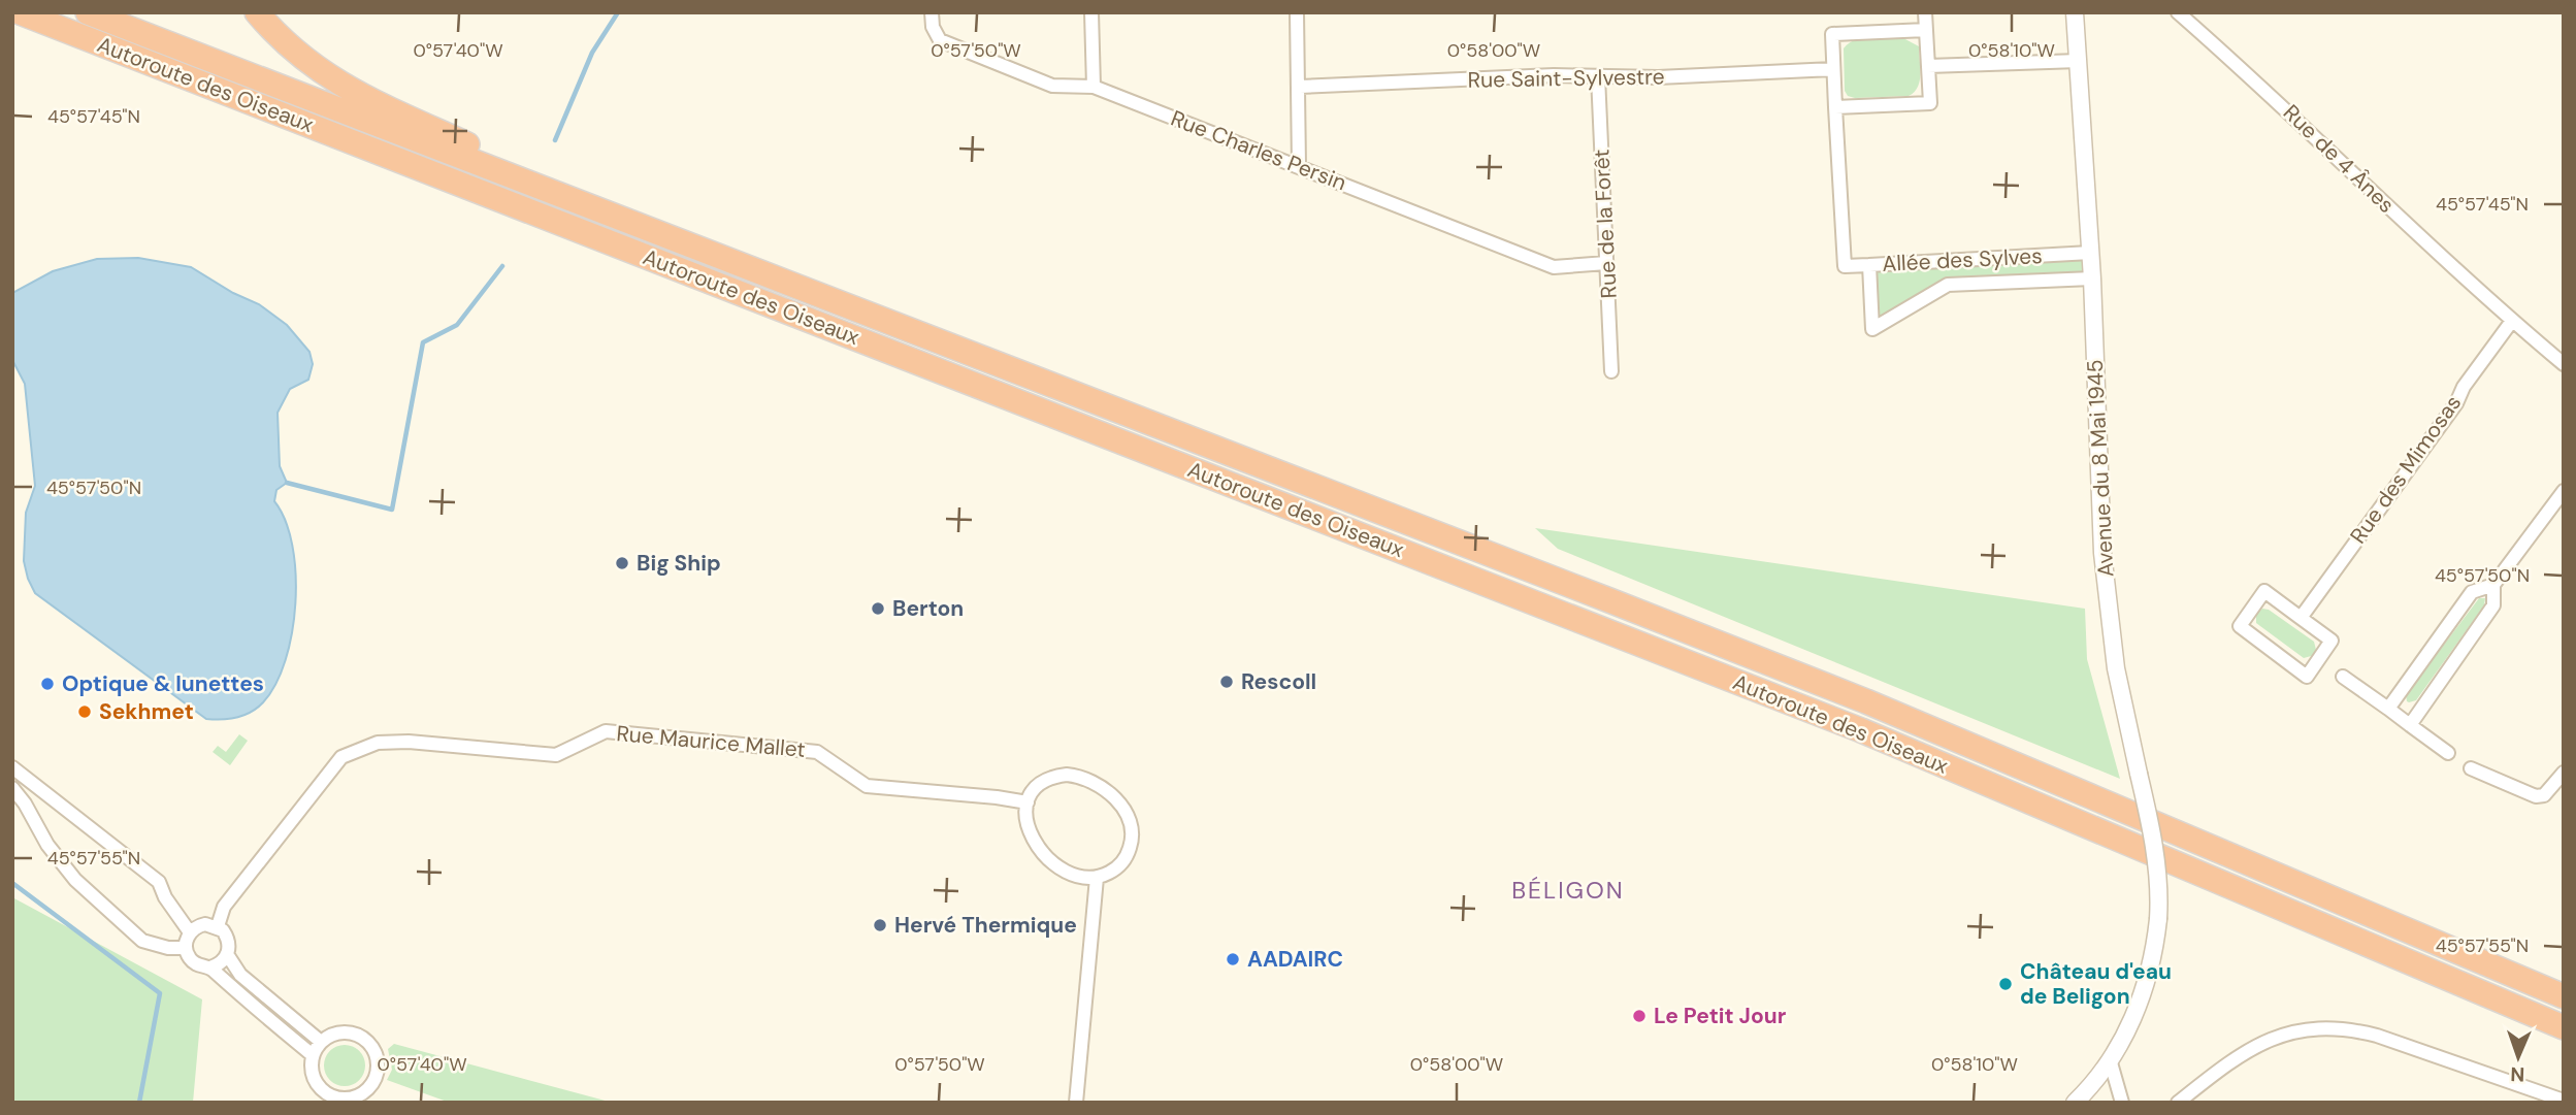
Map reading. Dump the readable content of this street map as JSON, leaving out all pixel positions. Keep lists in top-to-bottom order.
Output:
{
  "streets": {
    "highway": ["Autoroute des Oiseaux"],
    "street": [
      "Rue Saint-Sylvestre",
      "Rue Charles Persin",
      "Rue de 4 Ânes",
      "Rue de la Forêt",
      "Allée des Sylves",
      "Avenue du 8 Mai 1945",
      "Rue des Mimosas",
      "Rue Maurice Mallet"
    ]
  },
  "crossings": [
    ["Rue Saint-Sylvestre", "Rue de la Forêt"],
    ["Rue Charles Persin", "Rue de la Forêt"],
    ["Rue de 4 Ânes", "Rue des Mimosas"],
    ["Allée des Sylves", "Avenue du 8 Mai 1945"]
  ],
  "districts": ["BÉLIGON"],
  "places": [
    "Big Ship",
    "Berton",
    "Rescoll",
    "Optique & lunettes",
    "Sekhmet",
    "Hervé Thermique",
    "AADAIRC",
    "Château d'eau de Beligon",
    "Le Petit Jour"
  ],
  "north": "bottom",
  "coordinates": [
    "0°57'40\"W",
    "0°57'50\"W",
    "0°58'00\"W",
    "0°58'10\"W",
    "45°57'45\"N",
    "45°57'50\"N",
    "45°57'55\"N"
  ]
}
